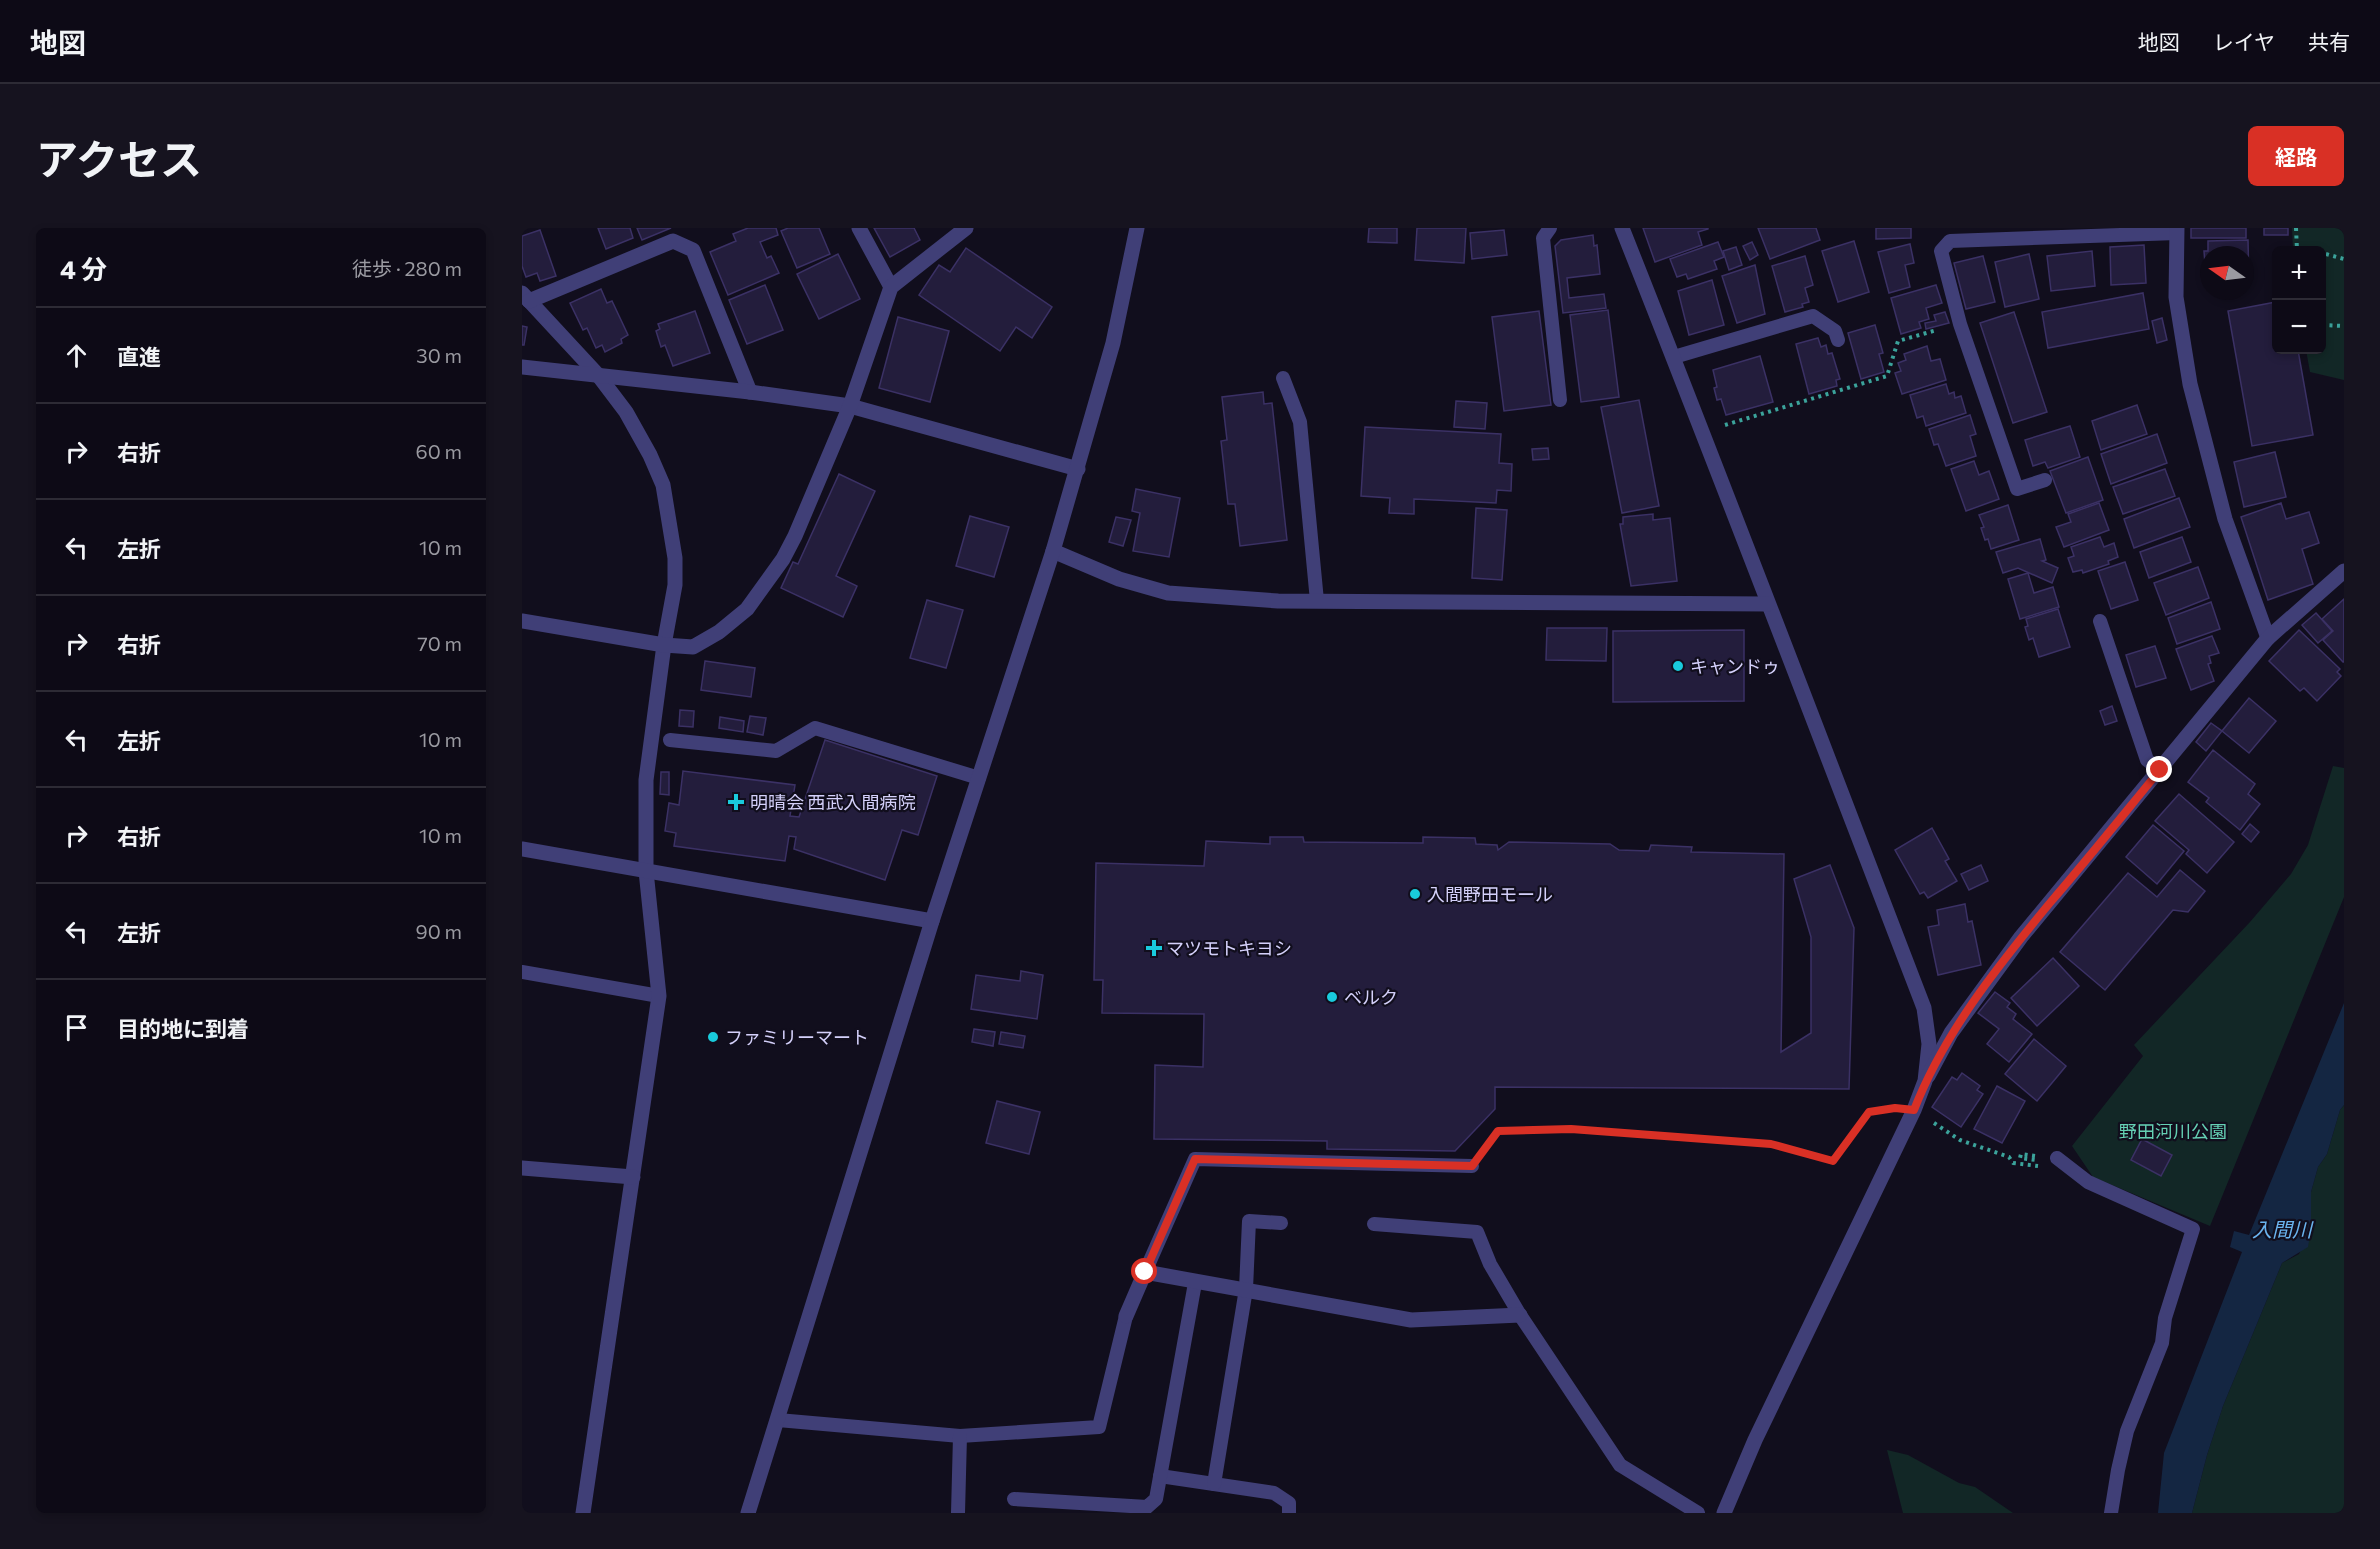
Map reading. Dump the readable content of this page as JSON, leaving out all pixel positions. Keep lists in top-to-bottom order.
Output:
{
  "water": ["入間川"],
  "parks": ["野田河川公園"],
  "places": {
    "other": [
      "キャンドゥ",
      "入間野田モール",
      "ベルク",
      "ファミリーマート"
    ],
    "health": ["明晴会 西武入間病院", "マツモトキヨシ"]
  },
  "north": "left",
  "page": {
    "header": "地図",
    "nav": ["地図", "レイヤ", "共有"],
    "title": "アクセス",
    "buttons": "経路",
    "heading": ["4 分", "徒歩 · 280 m"],
    "map_buttons": ["+", "−"],
    "list": [
      ["直進", "30 m"],
      ["右折", "60 m"],
      ["左折", "10 m"],
      ["右折", "70 m"],
      ["左折", "10 m"],
      ["右折", "10 m"],
      ["左折", "90 m"],
      "目的地に到着"
    ]
  }
}
